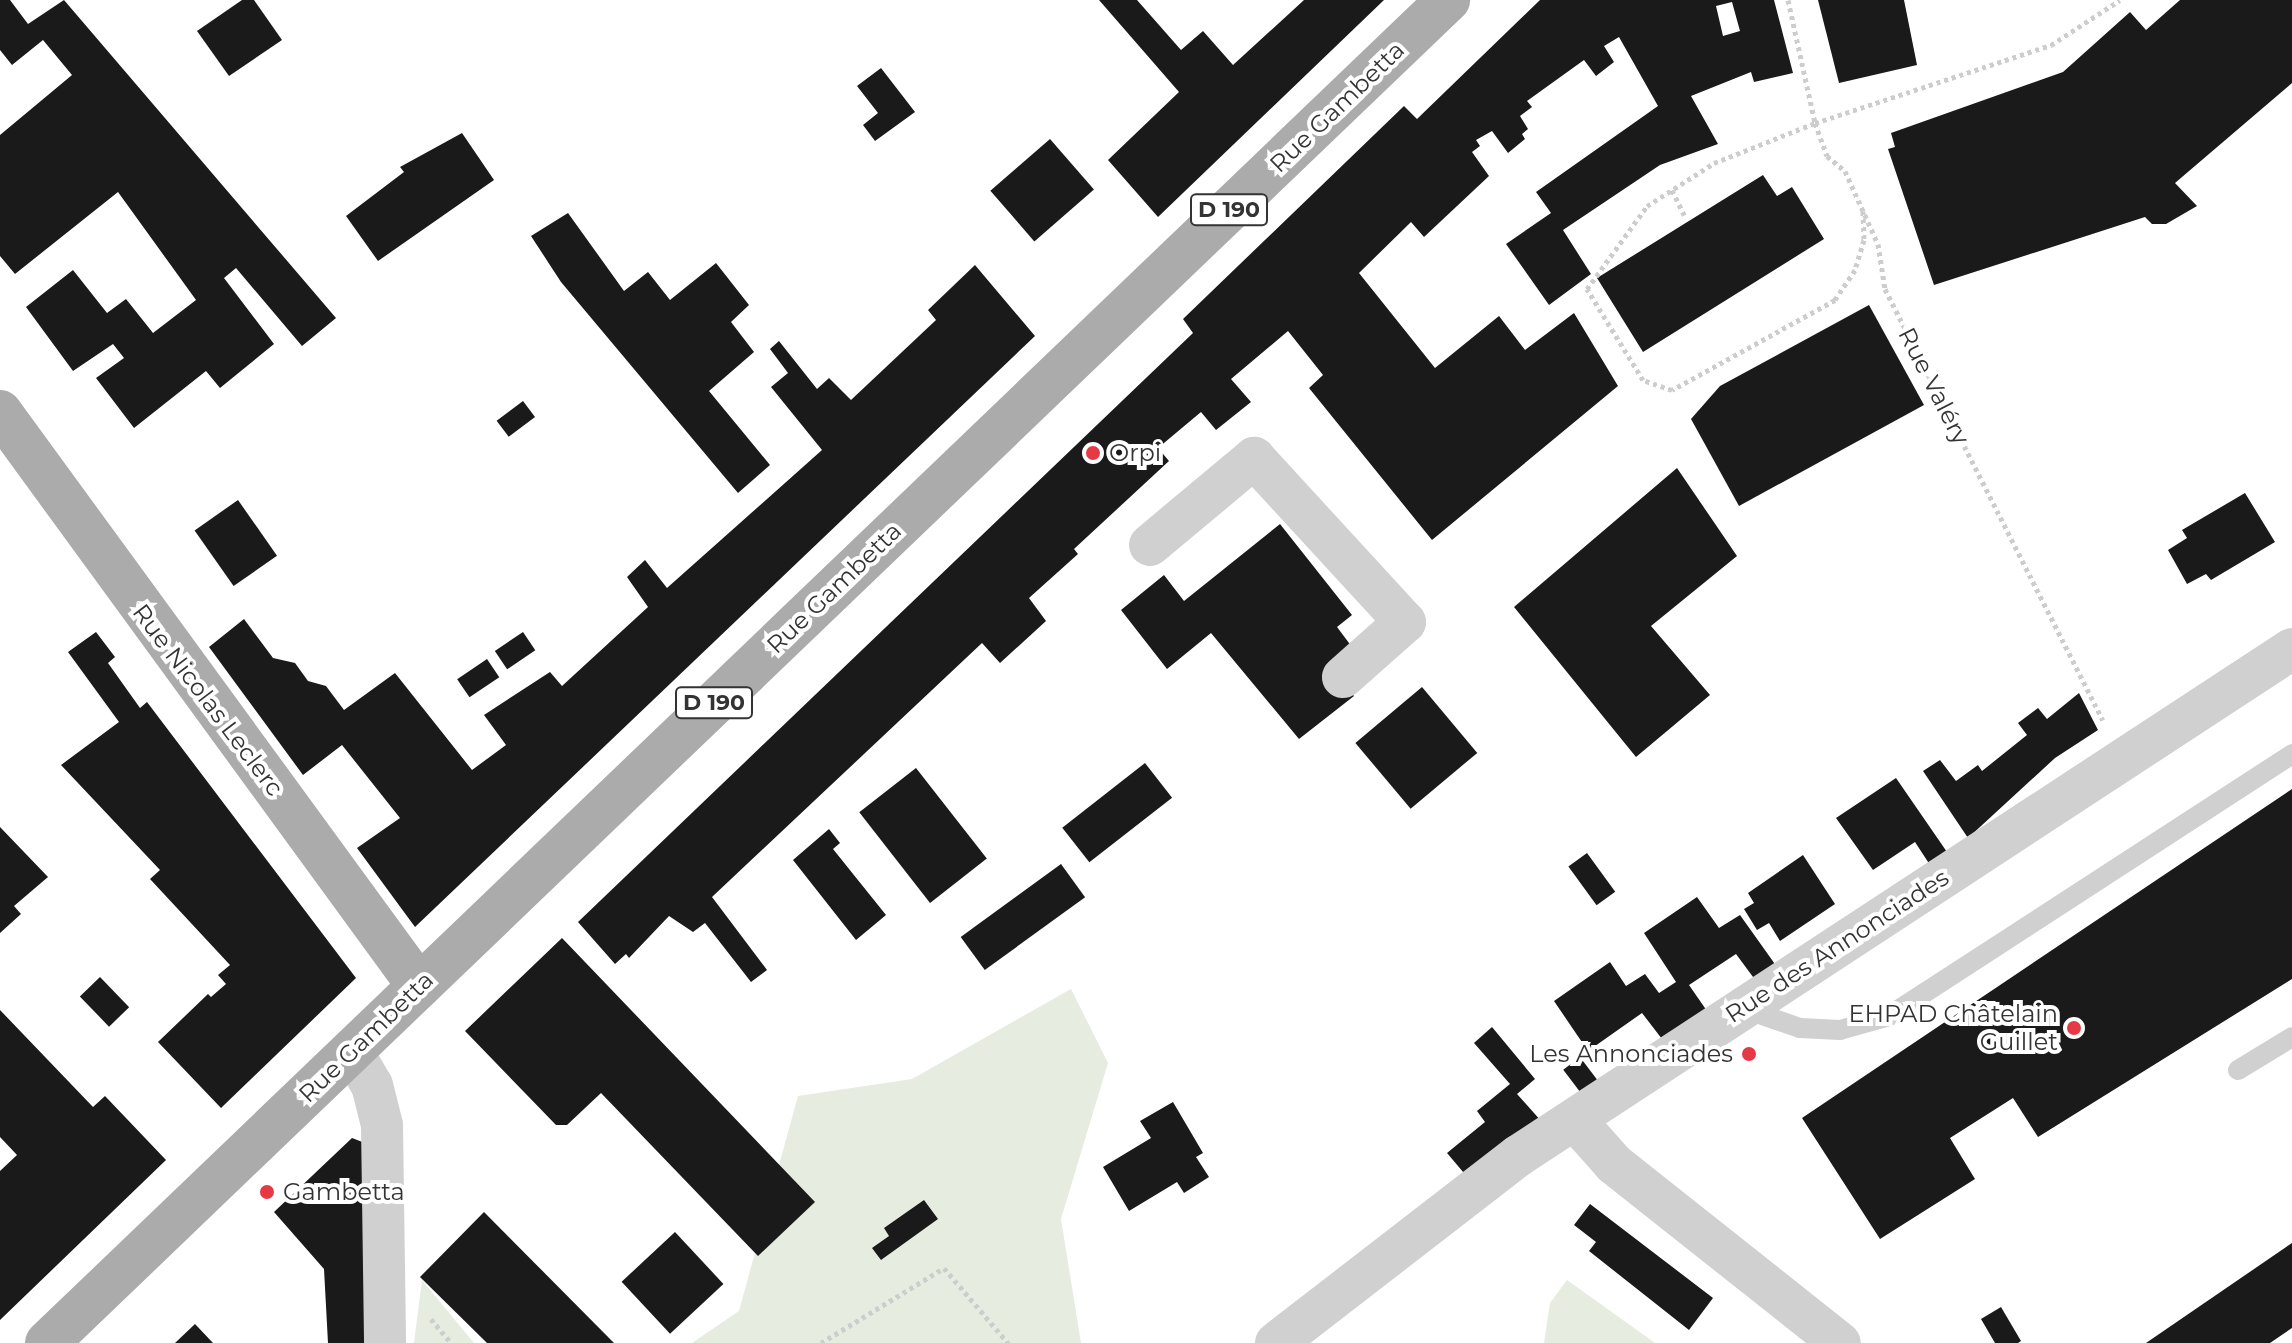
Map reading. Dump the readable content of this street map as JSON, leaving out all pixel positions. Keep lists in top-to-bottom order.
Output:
{
  "streets": {
    "main road": ["Rue Gambetta", "D 190", "Rue Nicolas Leclerc"],
    "street": ["Rue des Annonciades"],
    "path": ["Rue Valéry"]
  },
  "crossings": [
    ["Rue Gambetta", "Rue Nicolas Leclerc"],
    ["Rue Valéry", "Rue des Annonciades"]
  ],
  "places": [
    "Orpi",
    "EHPAD Châtelain Guillet",
    "Les Annonciades",
    "Gambetta"
  ]
}
